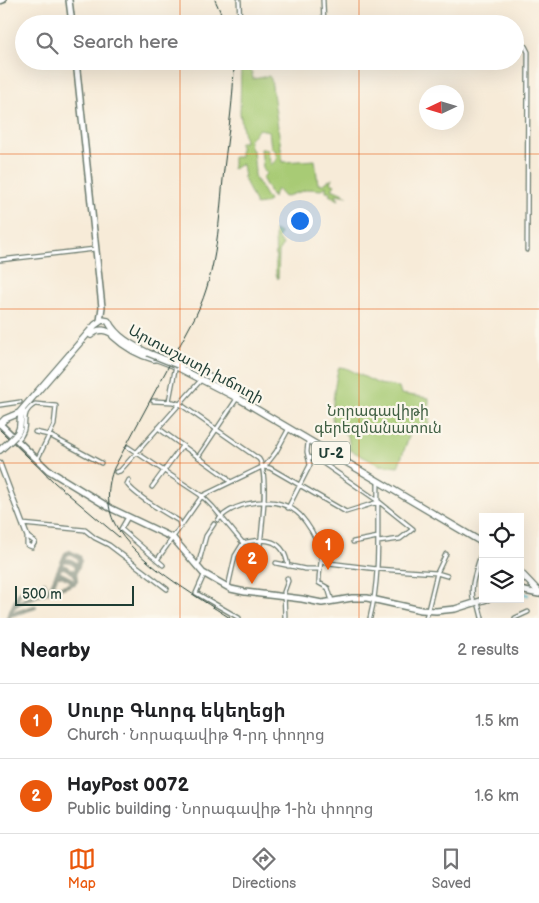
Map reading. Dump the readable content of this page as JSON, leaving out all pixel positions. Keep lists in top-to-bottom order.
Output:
{
  "streets": {
    "highway": ["Արտաշատի խճուղի", "Մ-2"]
  },
  "parks": ["Նորագավիթի գերեզմանատուն"],
  "scale_bar": "500 m",
  "north": "left",
  "page": {
    "search": "Search here",
    "pins": ["1", "2"],
    "scale": "500 m",
    "heading": ["Nearby", "2 results"],
    "list": [
      {
        "mark": "1",
        "name": "Սուրբ Գևորգ եկեղեցի",
        "note": "Church · Նորագավիթ 9-րդ փողոց",
        "value": "1.5 km"
      },
      {
        "mark": "2",
        "name": "HayPost 0072",
        "note": "Public building · Նորագավիթ 1-ին փողոց",
        "value": "1.6 km"
      }
    ],
    "nav": ["Map", "Directions", "Saved"]
  }
}
